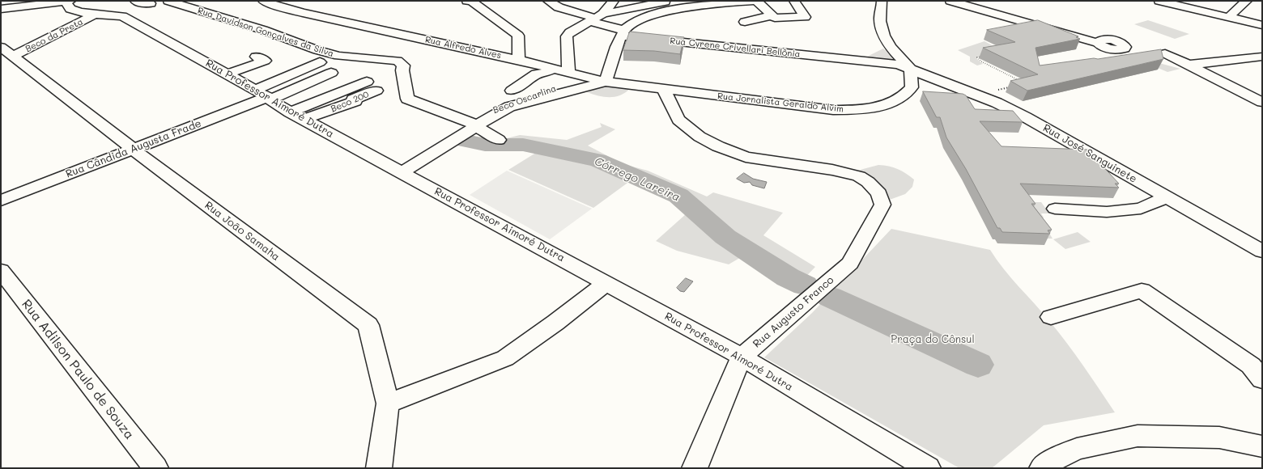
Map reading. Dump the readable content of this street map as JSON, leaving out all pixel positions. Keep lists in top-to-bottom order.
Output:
{
  "streets": {
    "street": [
      "Rua Davidson Gonçalves da Silva",
      "Beco da Preta",
      "Rua Alfredo Alves",
      "Rua Cyrene Crivellari Bellônia",
      "Rua Professor Aimoré Dutra",
      "Beco Oscarlina",
      "Beco 200",
      "Rua Jornalista Geraldo Alvim",
      "Rua Cândida Augusta Frade",
      "Rua José Sanguinete",
      "Rua João Samaha",
      "Rua Augusto Franco",
      "Rua Adilson Paulo de Souza"
    ]
  },
  "crossings": [
    ["Rua Davidson Gonçalves da Silva", "Beco Oscarlina"],
    ["Beco da Preta", "Rua Professor Aimoré Dutra"],
    ["Beco da Preta", "Rua João Samaha"],
    ["Rua Alfredo Alves", "Beco Oscarlina"],
    ["Rua Alfredo Alves", "Rua Jornalista Geraldo Alvim"],
    ["Rua Alfredo Alves", "Rua Augusto Franco"],
    ["Rua Cyrene Crivellari Bellônia", "Rua Jornalista Geraldo Alvim"],
    ["Rua Cyrene Crivellari Bellônia", "Rua José Sanguinete"],
    ["Rua Professor Aimoré Dutra", "Beco 200"],
    ["Rua Professor Aimoré Dutra", "Rua Cândida Augusta Frade"],
    ["Rua Professor Aimoré Dutra", "Rua Augusto Franco"],
    ["Beco 200", "Rua Cândida Augusta Frade"],
    ["Rua Jornalista Geraldo Alvim", "Rua José Sanguinete"],
    ["Rua Jornalista Geraldo Alvim", "Rua Augusto Franco"],
    ["Rua Cândida Augusta Frade", "Rua João Samaha"]
  ],
  "water": ["Córrego Lareira"],
  "parks": ["Praça do Cônsul"]
}
